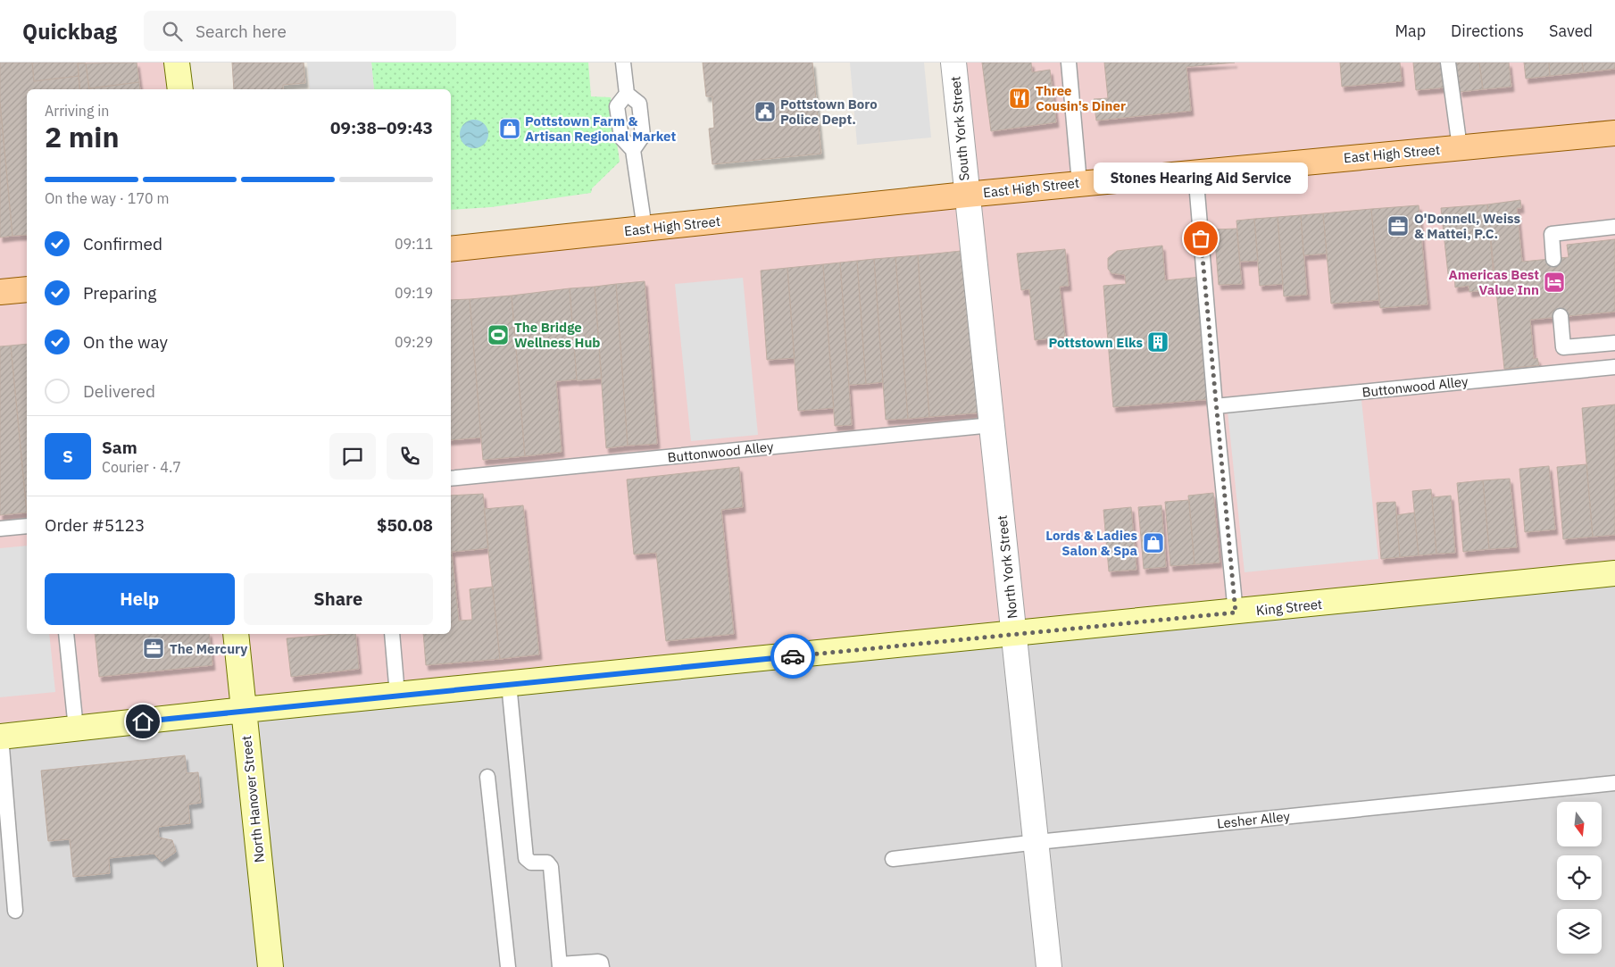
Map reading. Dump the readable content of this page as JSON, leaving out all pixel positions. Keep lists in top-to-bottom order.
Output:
{
  "streets": {
    "main road": ["East High Street", "King Street", "North Hanover Street"],
    "street": ["South York Street", "North York Street"],
    "lane": ["Buttonwood Alley", "Lesher Alley"]
  },
  "crossings": [
    ["South York Street", "East High Street"],
    ["South York Street", "North York Street"],
    ["East High Street", "North York Street"],
    ["Buttonwood Alley", "North York Street"],
    ["North York Street", "King Street"],
    ["North York Street", "Lesher Alley"],
    ["King Street", "North Hanover Street"]
  ],
  "places": {
    "restaurant": ["Three Cousin's Diner"],
    "public building": ["Pottstown Boro Police Dept."],
    "shop": ["Pottstown Farm & Artisan Regional Market", "Lords & Ladies Salon & Spa"],
    "office": ["O'Donnell, Weiss & Mattei, P.C.", "The Mercury"],
    "other": ["Stones Hearing Aid Service"],
    "hotel": ["Americas Best Value Inn"],
    "sports": ["The Bridge Wellness Hub"],
    "building": ["Pottstown Elks"]
  },
  "north": "bottom",
  "page": {
    "header": "Quickbag",
    "search": "Search here",
    "nav": ["Map", "Directions", "Saved"],
    "heading": ["2 min", "Arriving in", "09:38–09:43"],
    "panel": [
      "Sam",
      "Courier · 4.7",
      "Order #5123",
      "$50.08"
    ],
    "bubble": "Stones Hearing Aid Service",
    "bar": "On the way · 170 m",
    "list": [
      ["Confirmed", "09:11"],
      ["Preparing", "09:19"],
      ["On the way", "09:29"],
      "Delivered"
    ],
    "round": "S",
    "buttons": ["Help", "Share"]
  }
}
